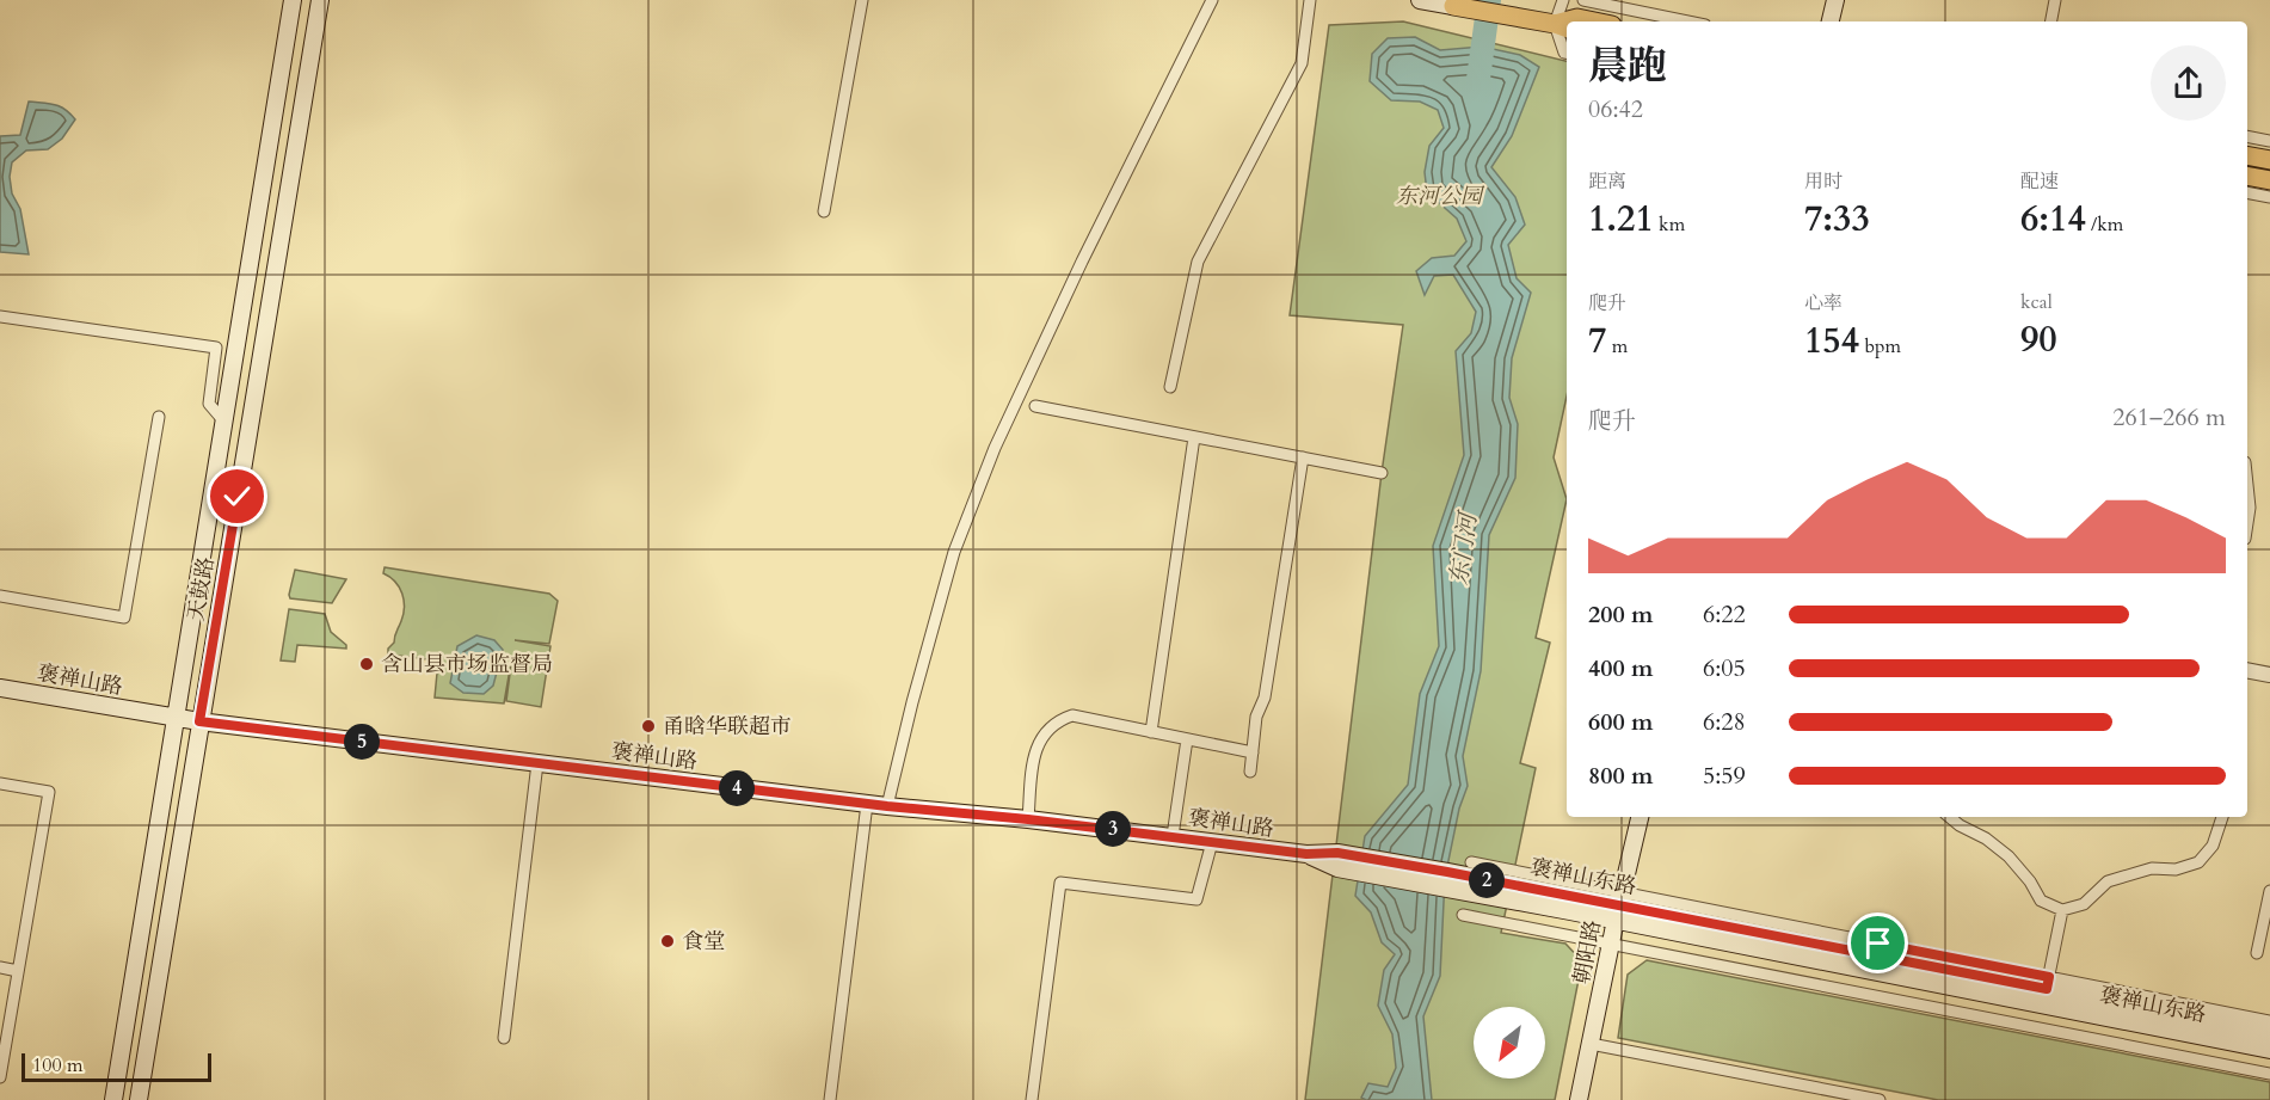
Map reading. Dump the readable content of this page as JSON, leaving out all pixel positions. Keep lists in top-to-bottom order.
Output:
{
  "streets": {
    "main road": [
      "天鼓路",
      "褒禅山路",
      "褒禅山东路",
      "朝阳路"
    ]
  },
  "crossings": [
    ["天鼓路", "褒禅山路"],
    ["褒禅山路", "褒禅山东路"],
    ["褒禅山东路", "朝阳路"]
  ],
  "water": ["东门河"],
  "parks": ["东河公园"],
  "places": ["含山县市场监督局", "甬晗华联超市", "食堂"],
  "scale_bar": "100 m",
  "north": "bottom left",
  "page": {
    "heading": ["晨跑", "06:42"],
    "stats": [
      ["距离", "1.21 km"],
      ["用时", "7:33"],
      ["配速", "6:14 /km"],
      ["爬升", "7 m"],
      ["心率", "154 bpm"],
      ["kcal", "90"]
    ],
    "chart": ["爬升", "261–266 m"],
    "list": [
      {
        "name": "200 m",
        "note": "6:22"
      },
      {
        "name": "400 m",
        "note": "6:05"
      },
      {
        "name": "600 m",
        "note": "6:28"
      },
      {
        "name": "800 m",
        "note": "5:59"
      }
    ],
    "pins": [
      "5",
      "4",
      "3",
      "2"
    ],
    "scale": "100 m"
  }
}
